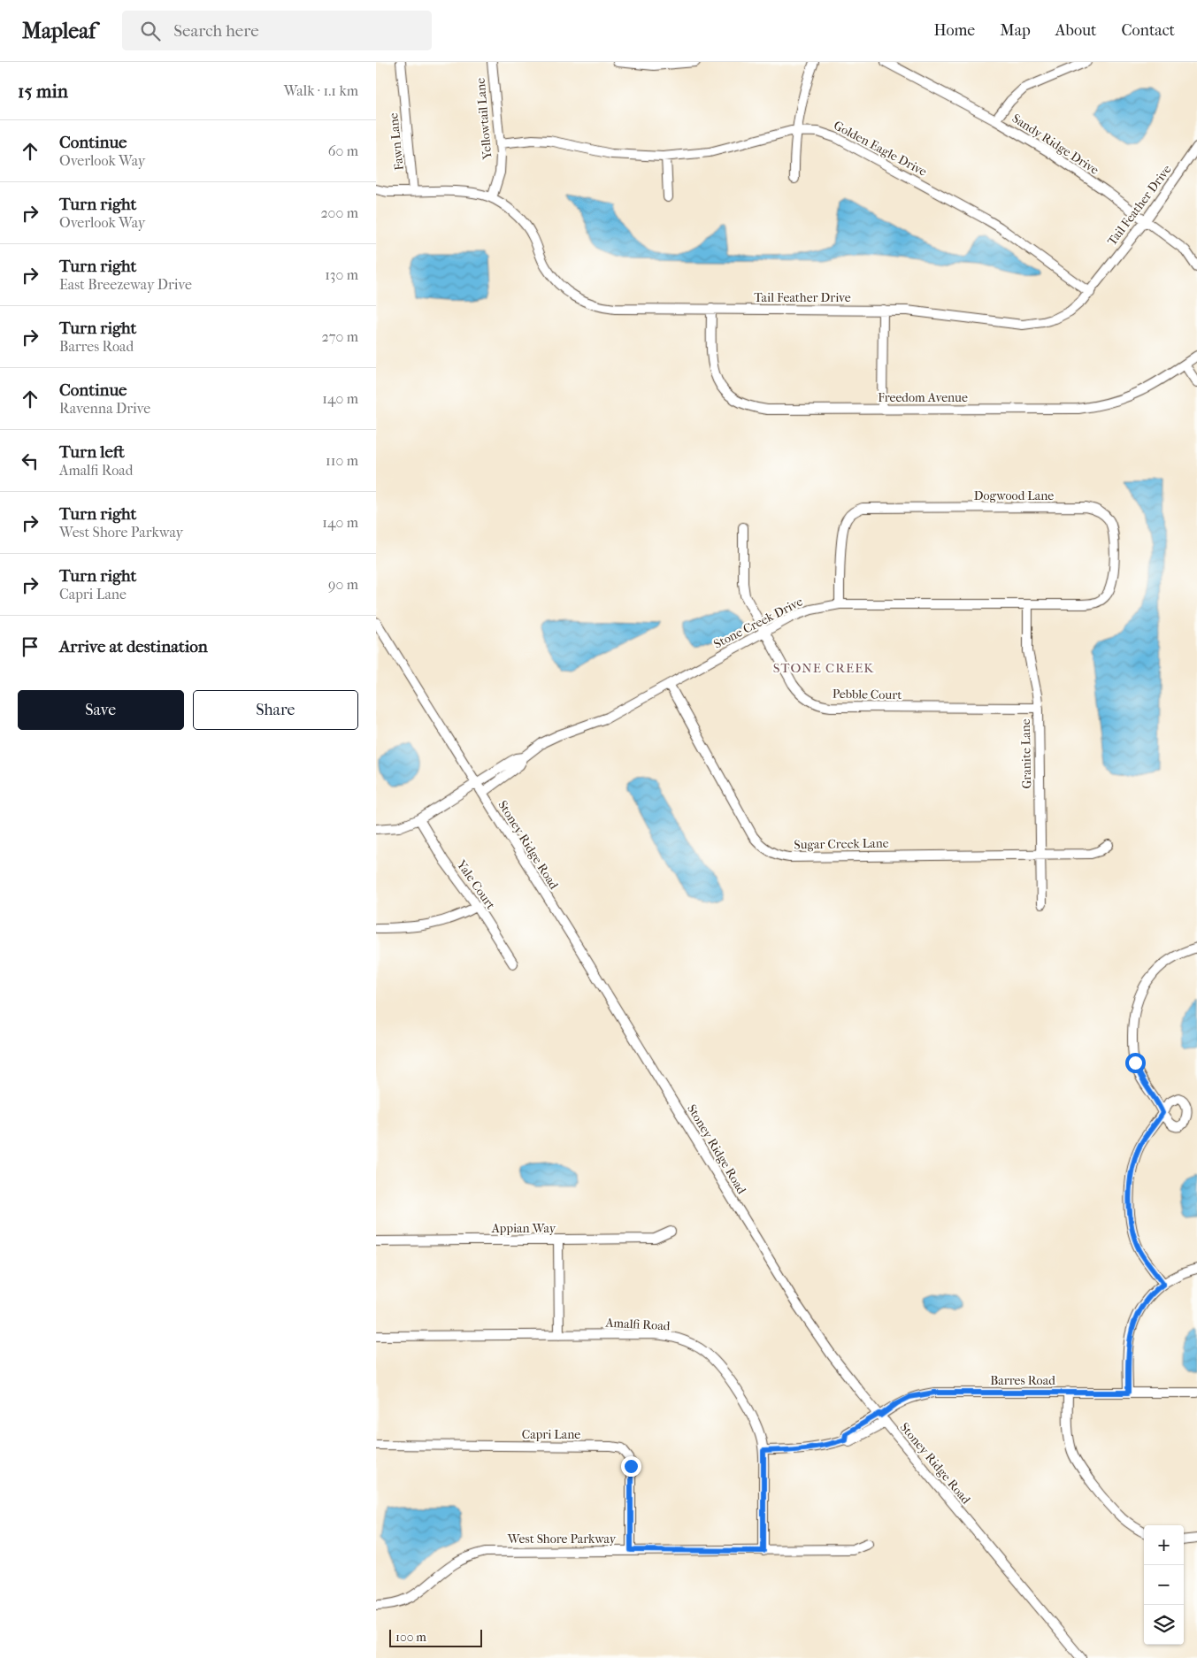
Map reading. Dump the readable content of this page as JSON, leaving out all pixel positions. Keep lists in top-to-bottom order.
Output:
{
  "streets": {
    "street": [
      "Yellowtail Lane",
      "Fawn Lane",
      "Sandy Ridge Drive",
      "Golden Eagle Drive",
      "Tail Feather Drive",
      "Freedom Avenue",
      "Dogwood Lane",
      "Stone Creek Drive",
      "Pebble Court",
      "Granite Lane",
      "Sugar Creek Lane",
      "Stoney Ridge Road",
      "Yale Court",
      "Appian Way",
      "Amalfi Road",
      "Barres Road",
      "Capri Lane",
      "West Shore Parkway"
    ]
  },
  "crossings": [
    ["Yellowtail Lane", "Golden Eagle Drive"],
    ["Yellowtail Lane", "Tail Feather Drive"],
    ["Fawn Lane", "Tail Feather Drive"],
    ["Sandy Ridge Drive", "Tail Feather Drive"],
    ["Golden Eagle Drive", "Tail Feather Drive"],
    ["Tail Feather Drive", "Freedom Avenue"],
    ["Dogwood Lane", "Stone Creek Drive"],
    ["Dogwood Lane", "Granite Lane"],
    ["Stone Creek Drive", "Pebble Court"],
    ["Stone Creek Drive", "Granite Lane"],
    ["Stone Creek Drive", "Sugar Creek Lane"],
    ["Stone Creek Drive", "Stoney Ridge Road"],
    ["Stone Creek Drive", "Yale Court"],
    ["Pebble Court", "Granite Lane"],
    ["Granite Lane", "Sugar Creek Lane"],
    ["Stoney Ridge Road", "Barres Road"],
    ["Amalfi Road", "Barres Road"],
    ["Amalfi Road", "West Shore Parkway"],
    ["Capri Lane", "West Shore Parkway"]
  ],
  "districts": ["STONE CREEK"],
  "scale_bar": "100 m",
  "page": {
    "header": "Mapleaf",
    "search": "Search here",
    "nav": [
      "Home",
      "Map",
      "About",
      "Contact"
    ],
    "heading": ["15 min", "Walk · 1.1 km"],
    "list": [
      ["Continue", "Overlook Way", "60 m"],
      ["Turn right", "Overlook Way", "200 m"],
      ["Turn right", "East Breezeway Drive", "130 m"],
      ["Turn right", "Barres Road", "270 m"],
      ["Continue", "Ravenna Drive", "140 m"],
      ["Turn left", "Amalfi Road", "110 m"],
      ["Turn right", "West Shore Parkway", "140 m"],
      ["Turn right", "Capri Lane", "90 m"],
      "Arrive at destination"
    ],
    "buttons": ["Save", "Share"],
    "map_buttons": ["+", "−"],
    "scale": "100 m"
  }
}
